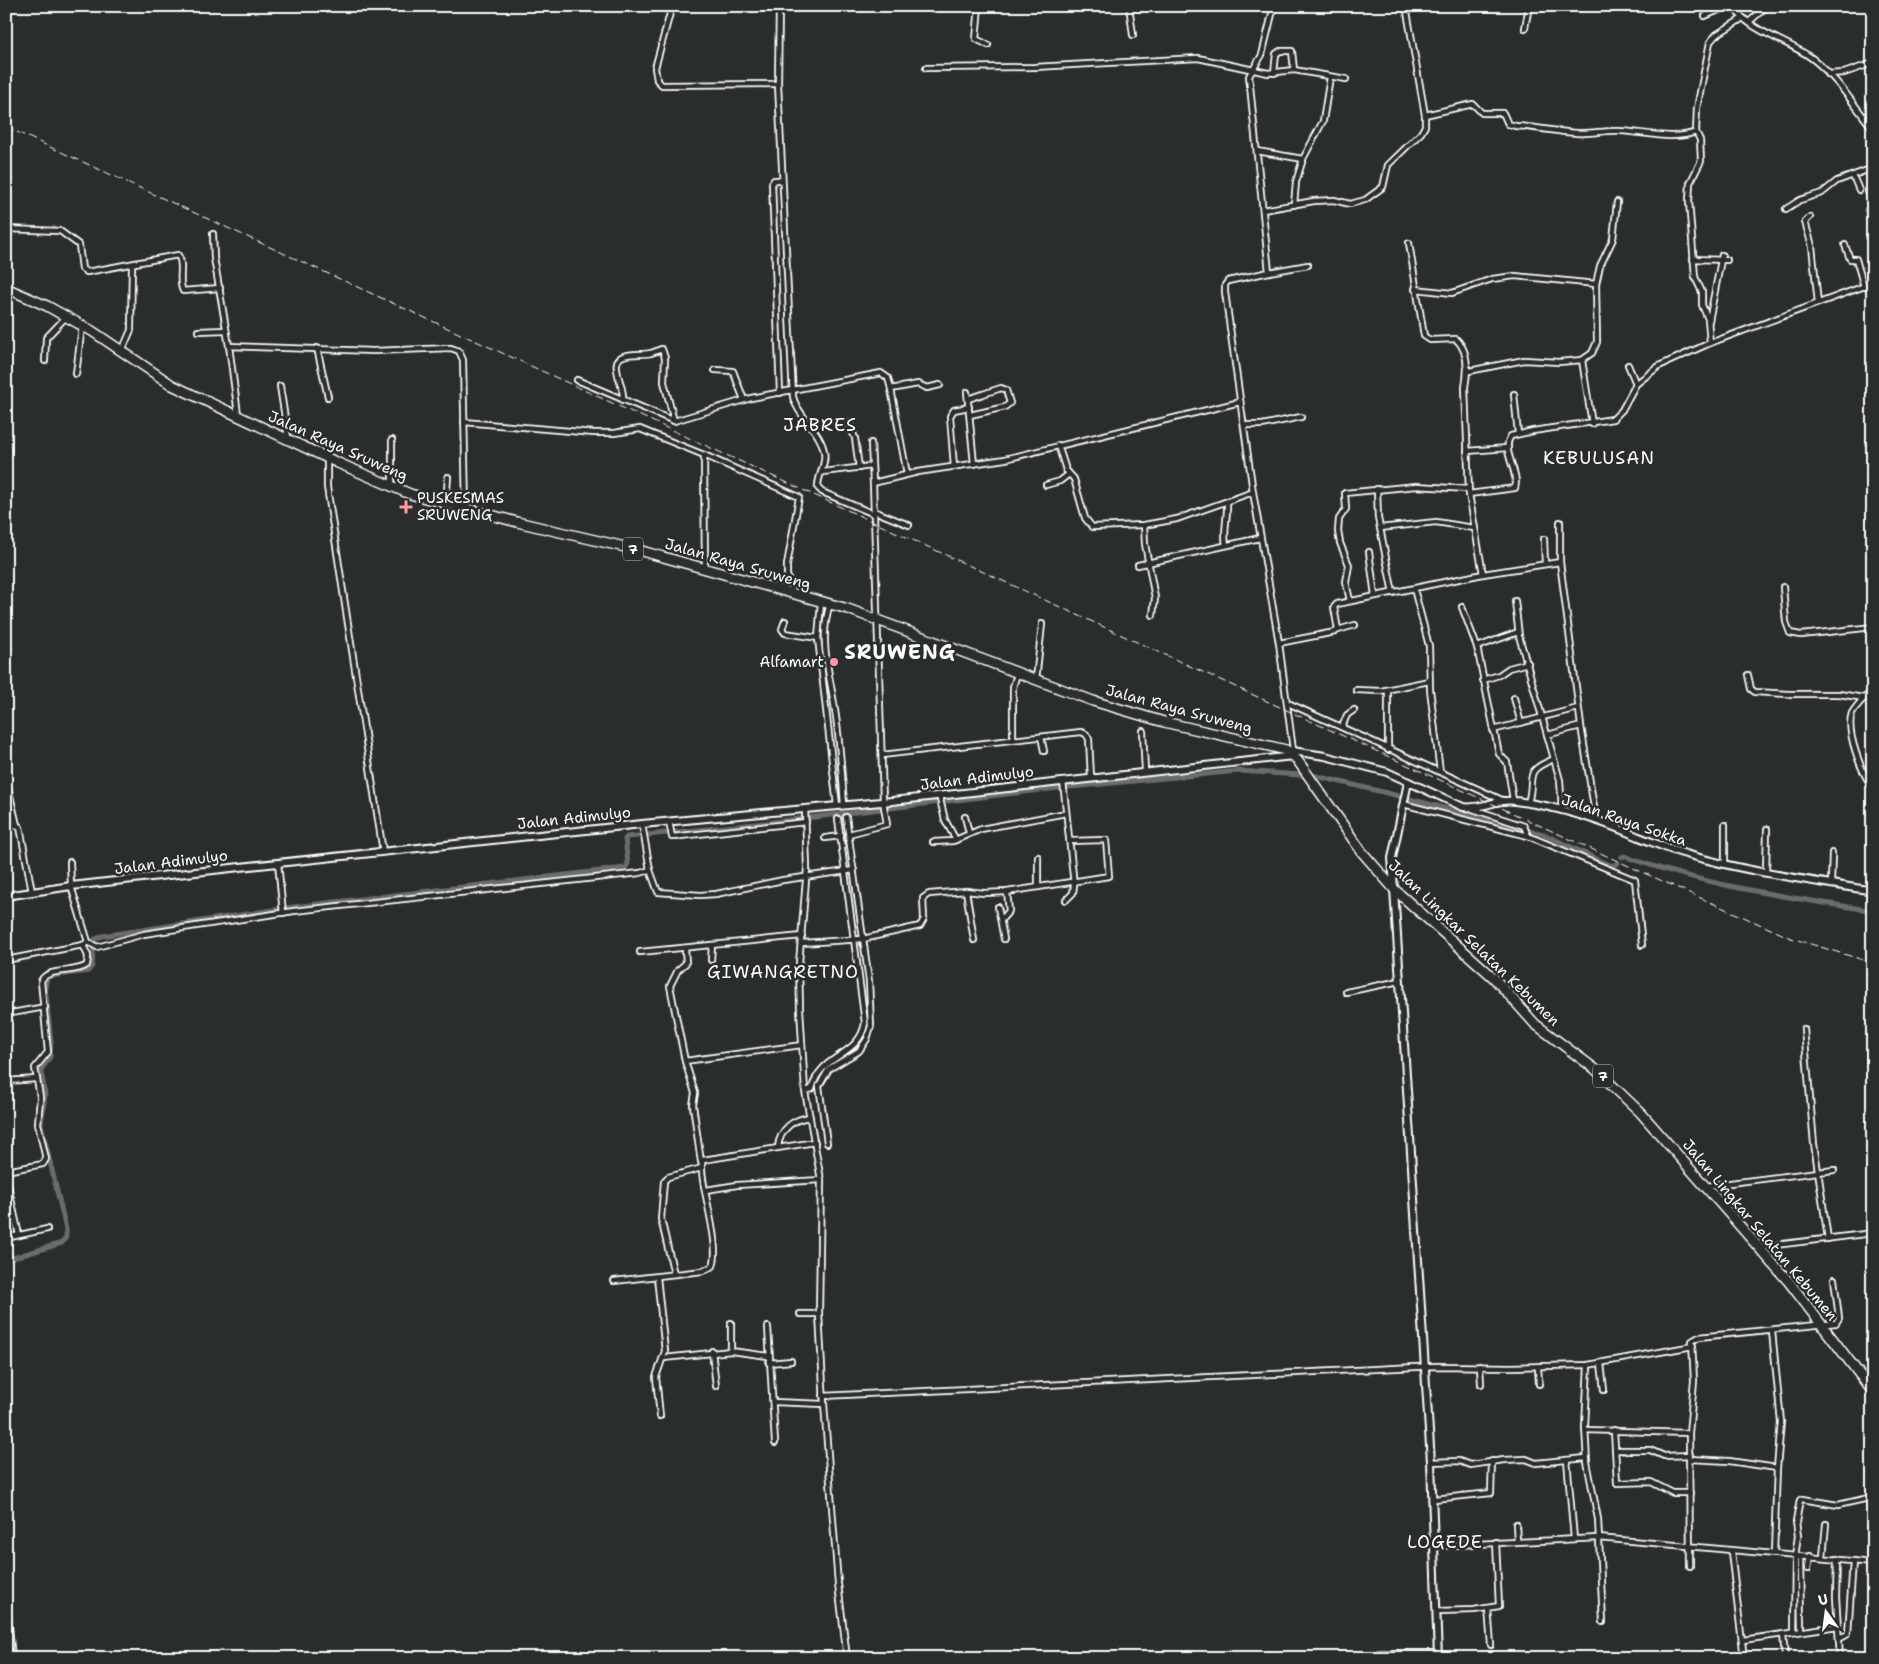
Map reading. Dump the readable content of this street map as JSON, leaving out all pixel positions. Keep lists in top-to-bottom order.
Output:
{
  "streets": {
    "highway": ["Jalan Raya Sruweng", "7", "Jalan Lingkar Selatan Kebumen"],
    "street": ["Jalan Adimulyo", "Jalan Raya Sokka"]
  },
  "crossings": [
    ["Jalan Raya Sruweng", "Jalan Adimulyo"],
    ["Jalan Raya Sruweng", "Jalan Lingkar Selatan Kebumen"],
    ["Jalan Adimulyo", "Jalan Lingkar Selatan Kebumen"]
  ],
  "districts": [
    "JABRES",
    "KEBULUSAN",
    "SRUWENG",
    "GIWANGRETNO",
    "LOGEDE"
  ],
  "places": {
    "health": ["PUSKESMAS SRUWENG"],
    "other": ["Alfamart"]
  },
  "north": "top"
}
